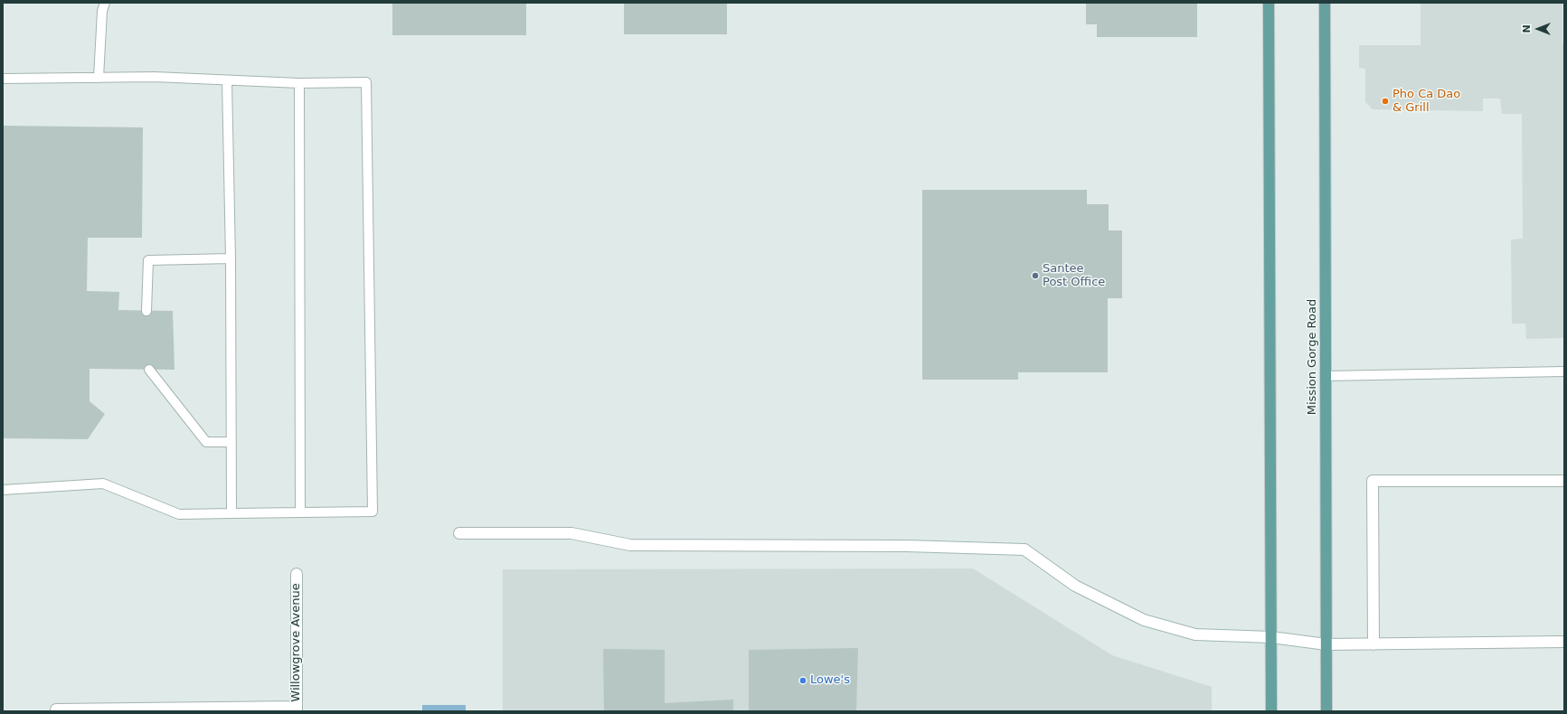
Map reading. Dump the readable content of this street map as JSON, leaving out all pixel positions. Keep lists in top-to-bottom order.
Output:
{
  "streets": {
    "main road": ["Mission Gorge Road"],
    "street": ["Willowgrove Avenue"]
  },
  "places": ["Pho Ca Dao & Grill", "Santee Post Office", "Lowe's"],
  "north": "left"
}
